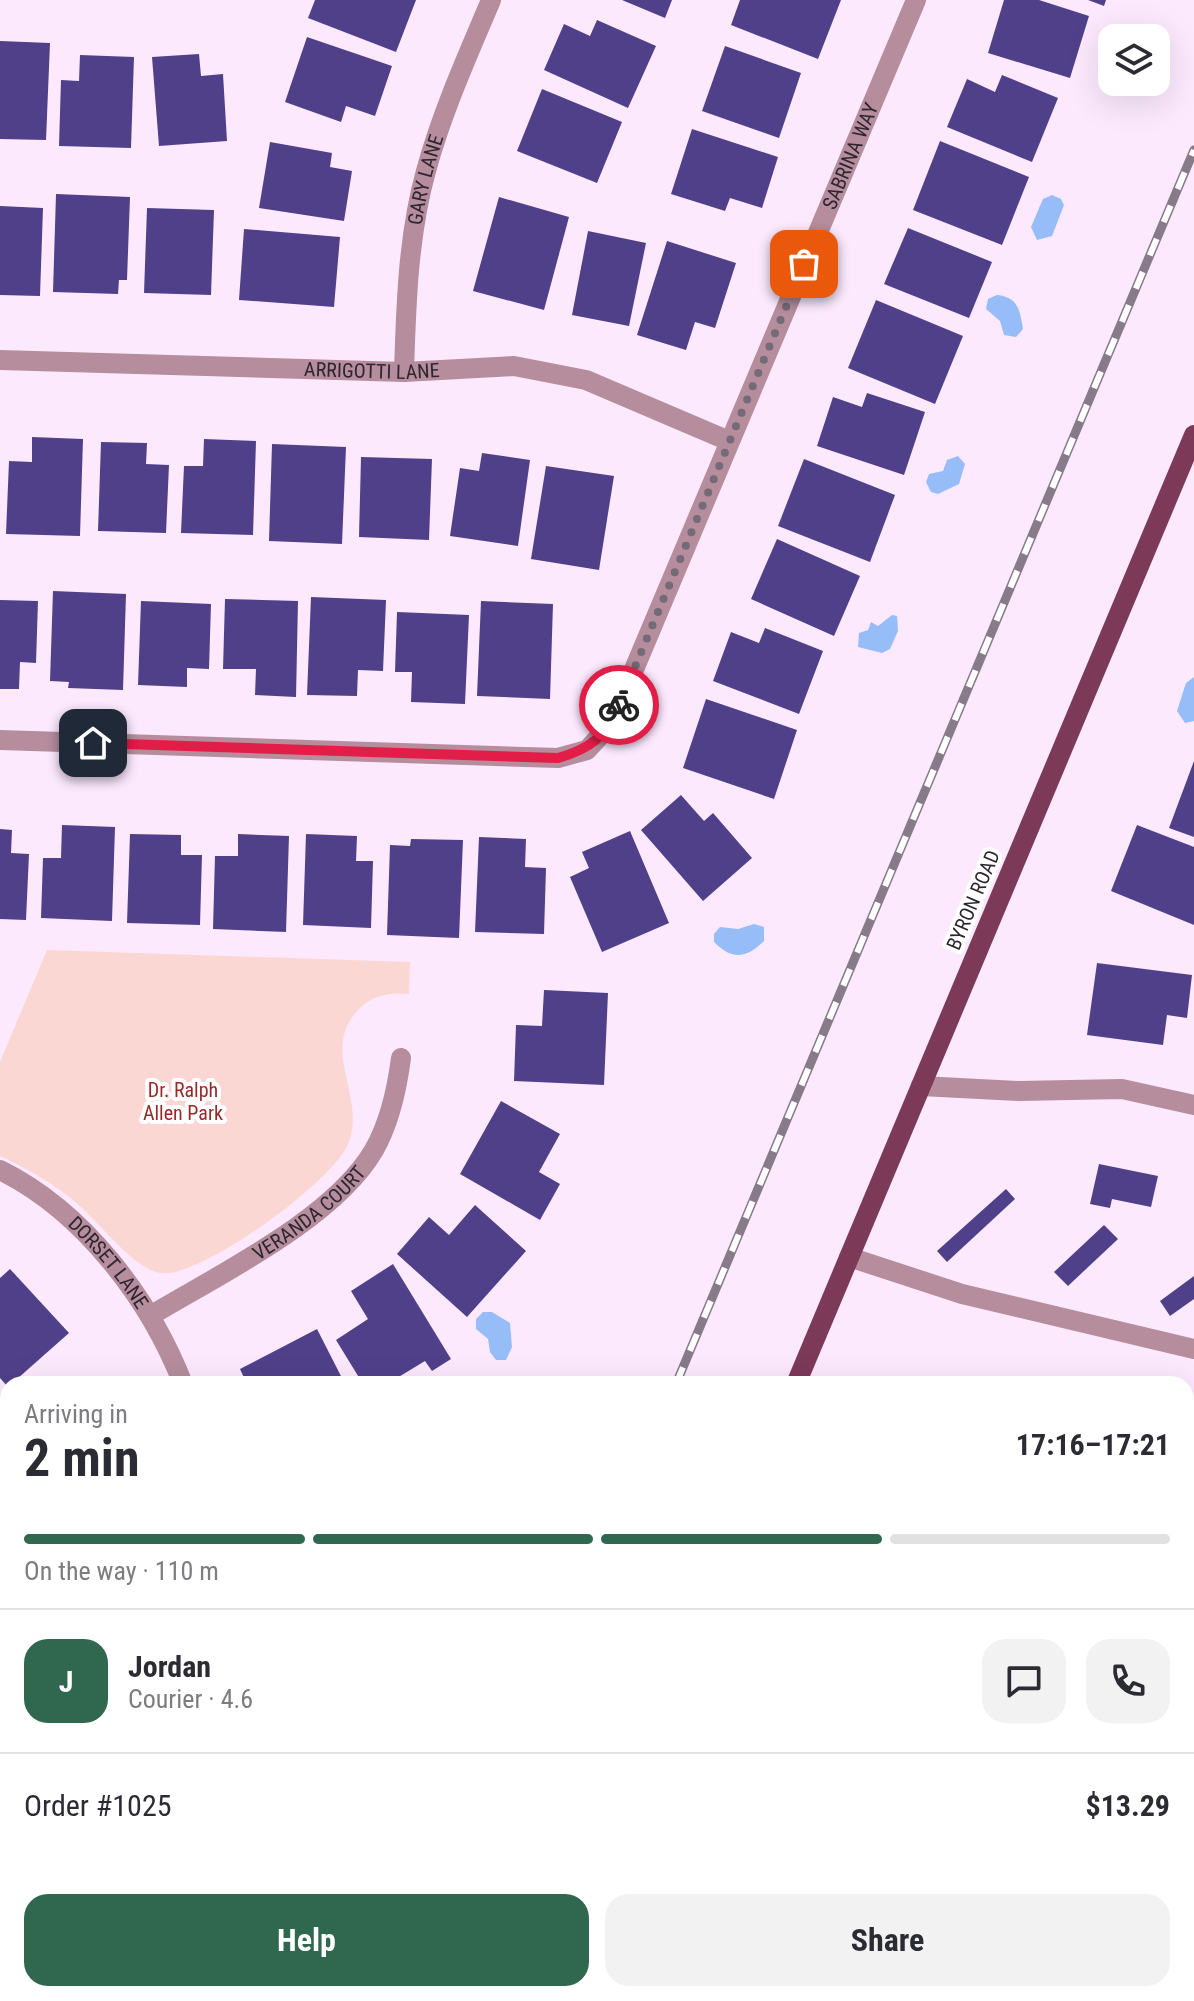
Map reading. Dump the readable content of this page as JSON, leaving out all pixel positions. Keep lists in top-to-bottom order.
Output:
{
  "streets": {
    "main road": ["BYRON ROAD"],
    "street": [
      "SABRINA WAY",
      "GARY LANE",
      "ARRIGOTTI LANE",
      "VERANDA COURT",
      "DORSET LANE"
    ]
  },
  "crossings": [
    ["SABRINA WAY", "ARRIGOTTI LANE"],
    ["GARY LANE", "ARRIGOTTI LANE"],
    ["VERANDA COURT", "DORSET LANE"]
  ],
  "parks": ["Dr. Ralph Allen Park"],
  "page": {
    "heading": ["2 min", "Arriving in", "17:16–17:21"],
    "panel": [
      "Jordan",
      "Courier · 4.6",
      "Order #1025",
      "$13.29"
    ],
    "bar": "On the way · 110 m",
    "round": "J",
    "buttons": ["Help", "Share"]
  }
}
